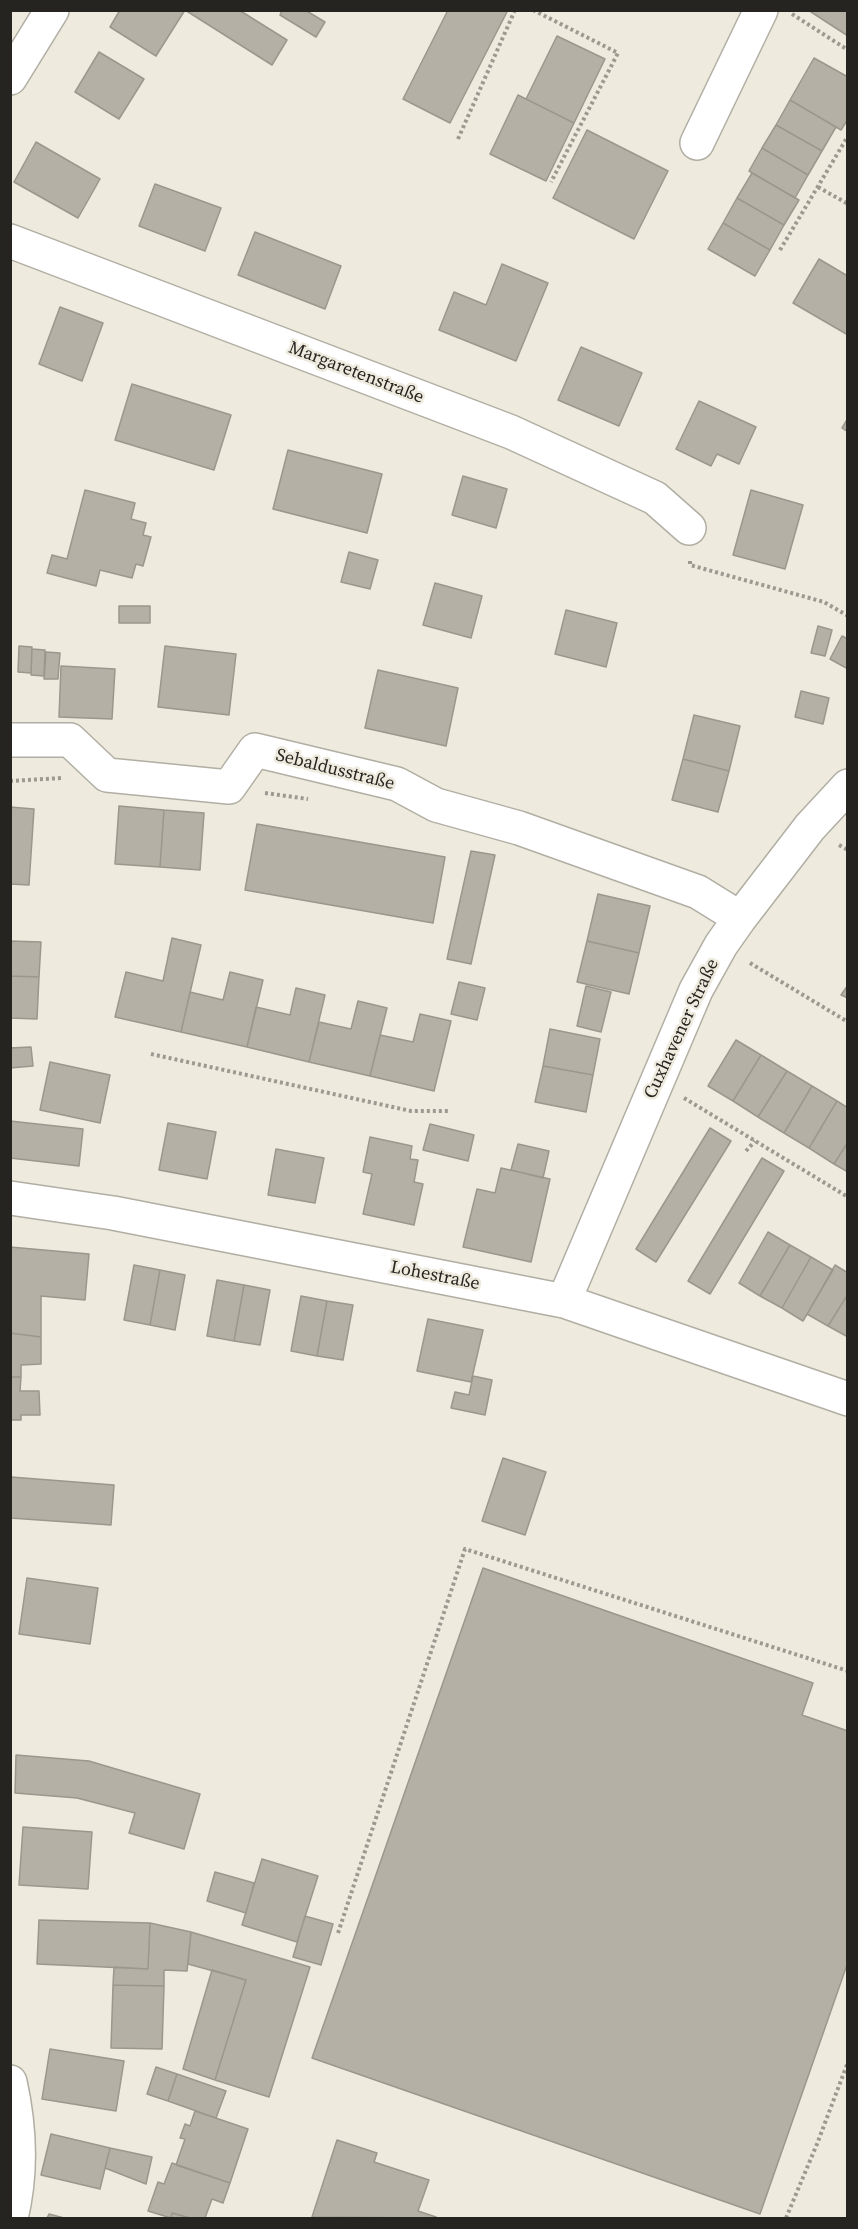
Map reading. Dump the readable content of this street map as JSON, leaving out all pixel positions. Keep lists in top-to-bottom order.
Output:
{
  "streets": {
    "street": [
      "Margaretenstraße",
      "Sebaldusstraße",
      "Cuxhavener Straße",
      "Lohestraße"
    ]
  },
  "crossings": [
    ["Sebaldusstraße", "Cuxhavener Straße"],
    ["Cuxhavener Straße", "Lohestraße"]
  ]
}
